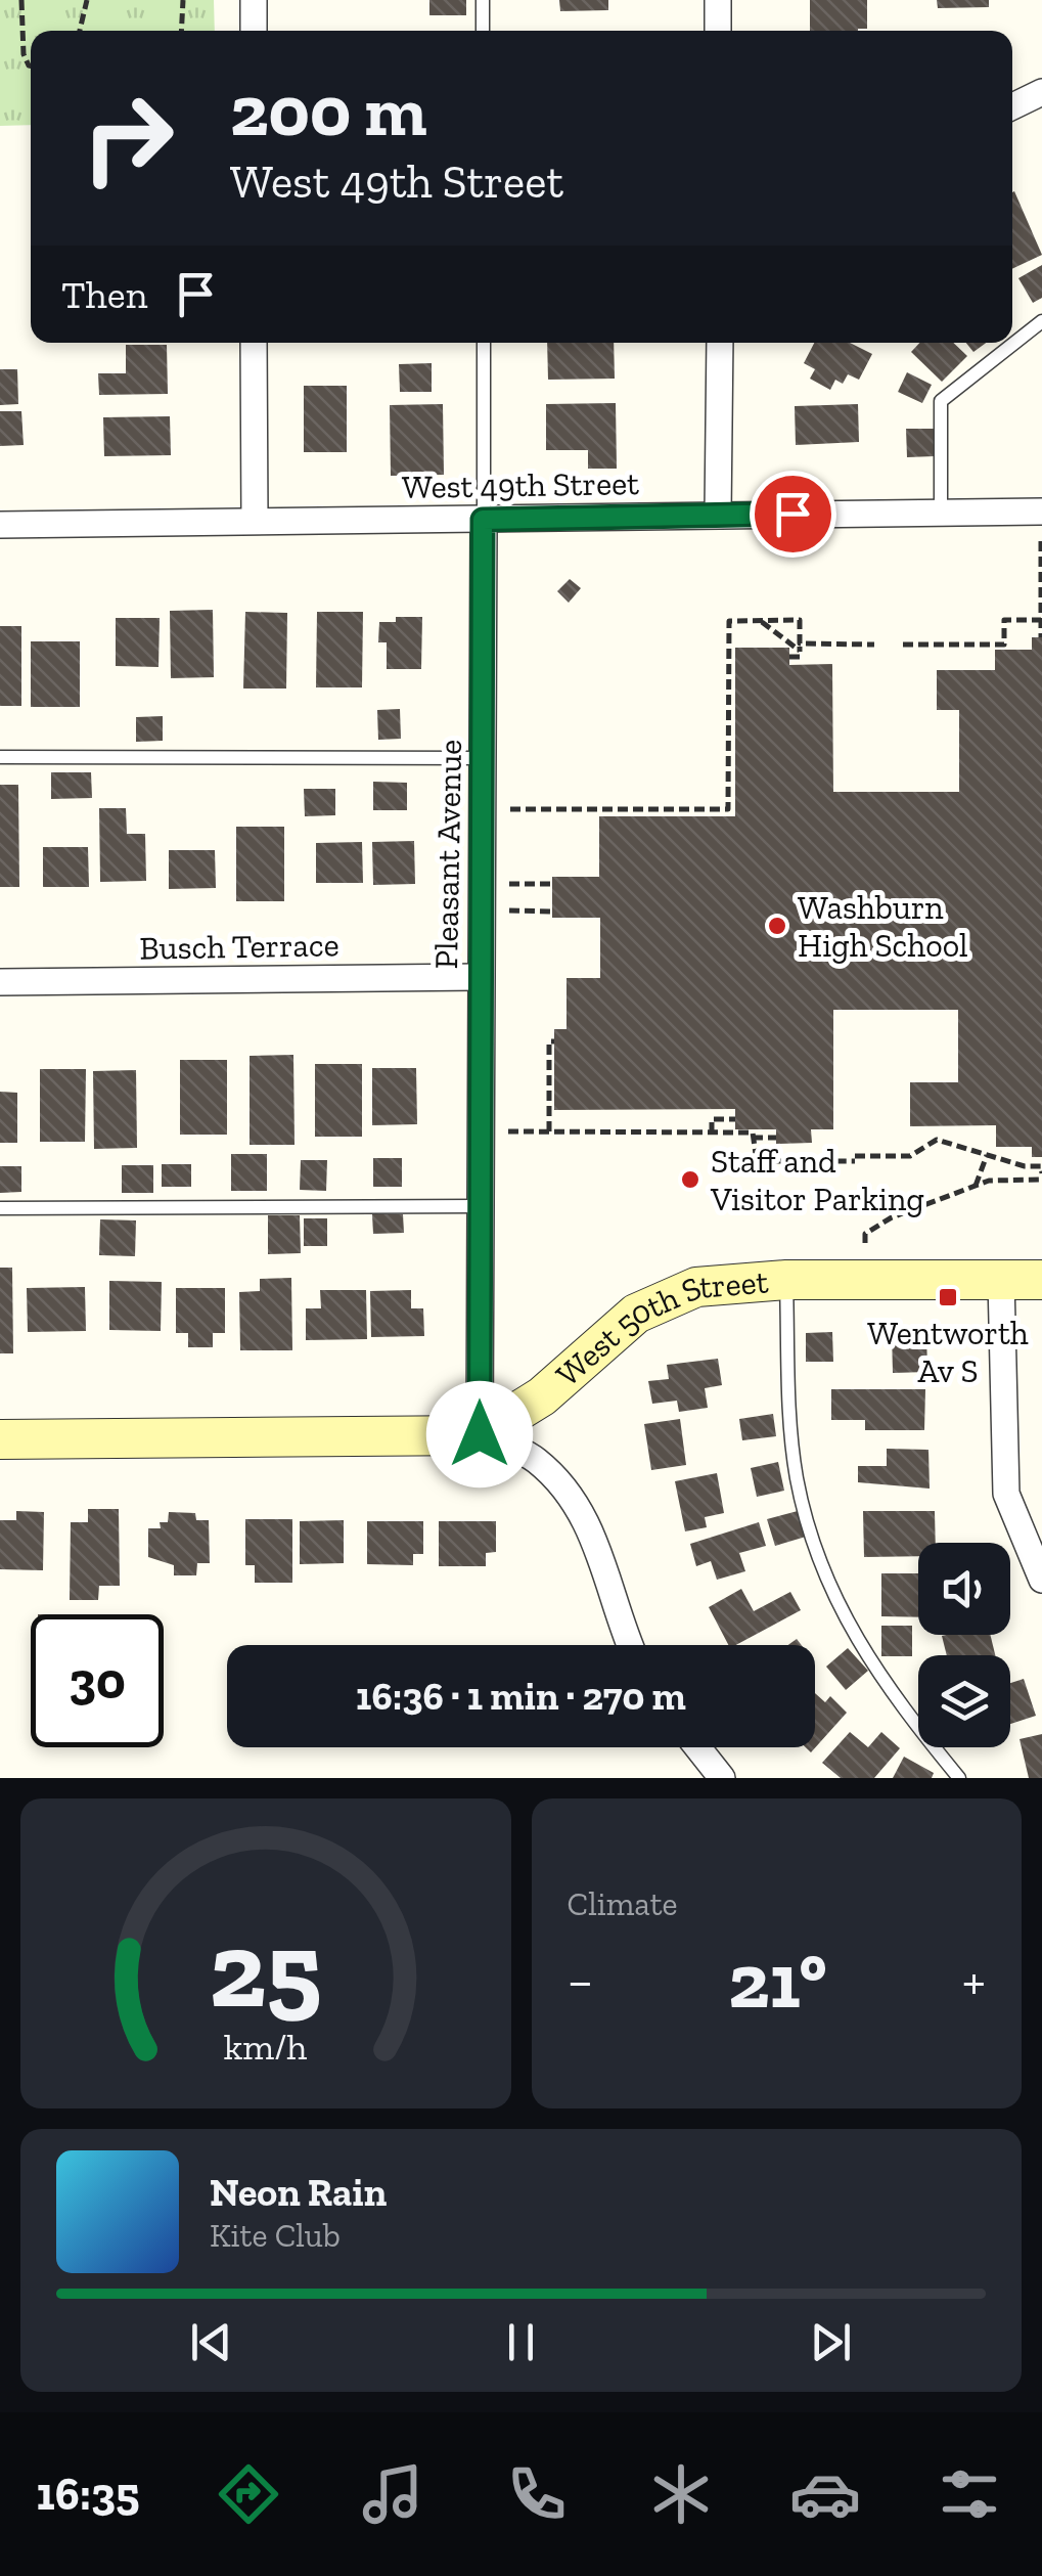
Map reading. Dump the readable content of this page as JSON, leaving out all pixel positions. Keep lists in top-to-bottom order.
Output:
{
  "streets": {
    "street": [
      "West 49th Street",
      "Pleasant Avenue",
      "Busch Terrace",
      "West 50th Street"
    ]
  },
  "crossings": [
    ["West 49th Street", "Pleasant Avenue"],
    ["Pleasant Avenue", "Busch Terrace"],
    ["Pleasant Avenue", "West 50th Street"]
  ],
  "places": {
    "other": ["Washburn High School", "Staff and Visitor Parking"],
    "transit": ["Wentworth Av S"]
  },
  "page": {
    "turn": ["200 m", "West 49th Street"],
    "then": "Then",
    "limit": "30",
    "trip": "16:36 · 1 min · 270 m",
    "tile": "Climate",
    "heat": ["−", "21°", "+"],
    "song": ["Neon Rain", "Kite Club"],
    "tabs": "16:35",
    "gauge": ["25", "km/h"]
  }
}
